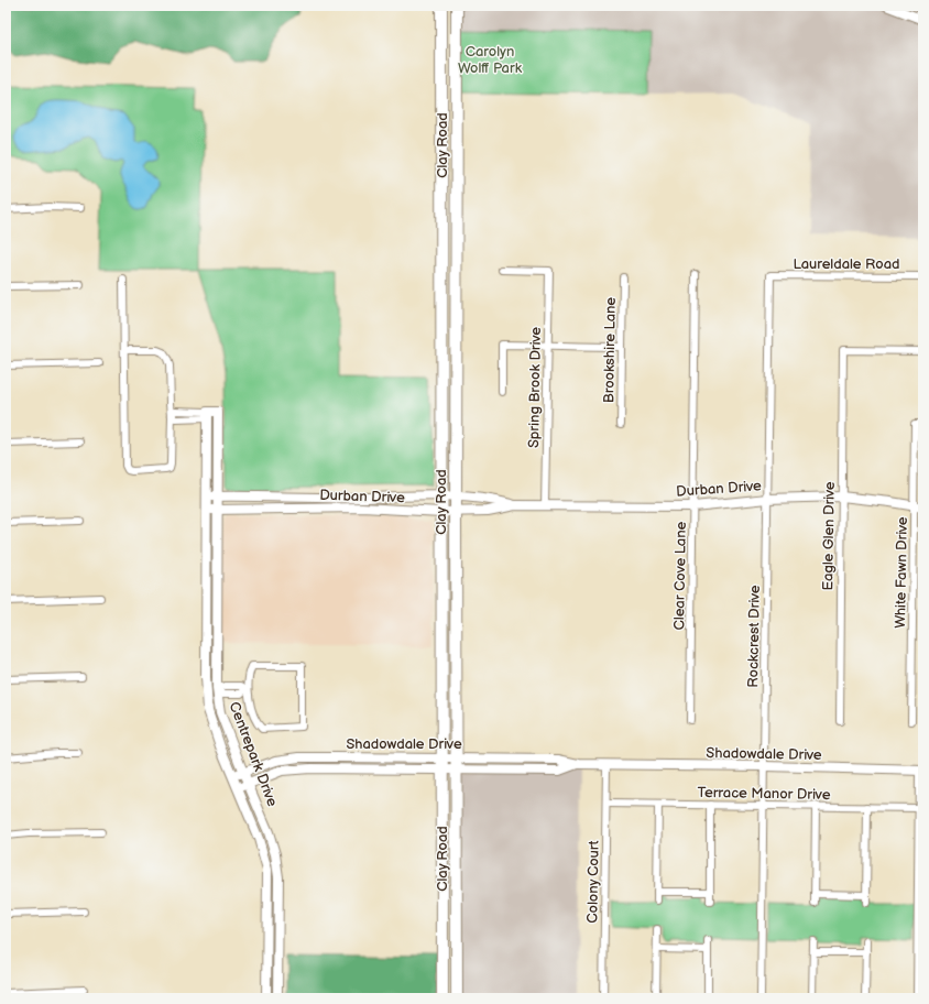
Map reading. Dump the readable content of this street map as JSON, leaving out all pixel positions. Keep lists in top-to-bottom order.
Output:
{
  "streets": {
    "main road": ["Clay Road"],
    "street": [
      "Laureldale Road",
      "Brookshire Lane",
      "Spring Brook Drive",
      "Durban Drive",
      "Eagle Glen Drive",
      "White Fawn Drive",
      "Clear Cove Lane",
      "Rockcrest Drive",
      "Shadowdale Drive",
      "Centrepark Drive",
      "Terrace Manor Drive",
      "Colony Court"
    ]
  },
  "crossings": [
    ["Clay Road", "Durban Drive"],
    ["Clay Road", "Shadowdale Drive"],
    ["Laureldale Road", "Rockcrest Drive"],
    ["Spring Brook Drive", "Durban Drive"],
    ["Durban Drive", "Eagle Glen Drive"],
    ["Durban Drive", "White Fawn Drive"],
    ["Durban Drive", "Clear Cove Lane"],
    ["Durban Drive", "Rockcrest Drive"],
    ["Durban Drive", "Centrepark Drive"],
    ["Rockcrest Drive", "Shadowdale Drive"],
    ["Rockcrest Drive", "Terrace Manor Drive"],
    ["Shadowdale Drive", "Centrepark Drive"],
    ["Shadowdale Drive", "Colony Court"],
    ["Terrace Manor Drive", "Colony Court"]
  ],
  "parks": ["Carolyn Wolff Park"]
}
